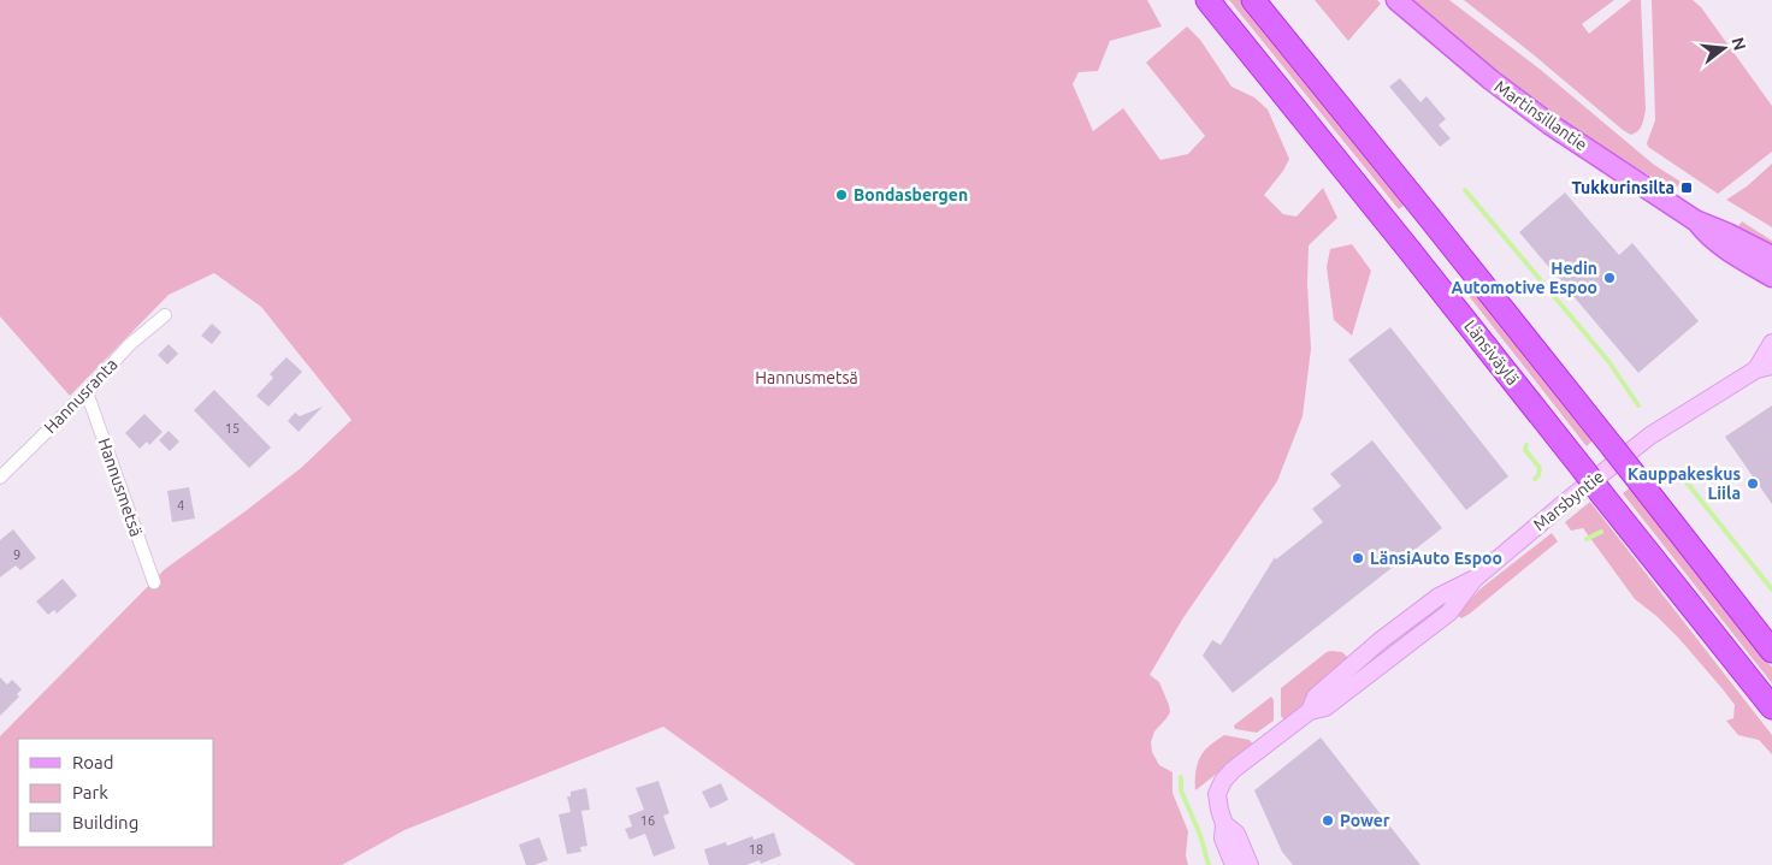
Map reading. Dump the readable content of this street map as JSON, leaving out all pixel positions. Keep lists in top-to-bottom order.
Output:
{
  "streets": {
    "highway": ["Länsiväylä"],
    "main road": ["Martinsillantie", "Marsbyntie"],
    "street": ["Hannusranta", "Hannusmetsä"]
  },
  "crossings": [
    ["Hannusranta", "Hannusmetsä"]
  ],
  "parks": ["Hannusmetsä"],
  "places": {
    "transit": ["Tukkurinsilta"],
    "other": [
      "Bondasbergen",
      "Hedin Automotive Espoo",
      "Kauppakeskus Liila",
      "LänsiAuto Espoo",
      "Power"
    ]
  },
  "house_numbers": [
    "15",
    "4",
    "9",
    "16",
    "18"
  ],
  "legend": ["Road", "Park", "Building"],
  "north": "right"
}
